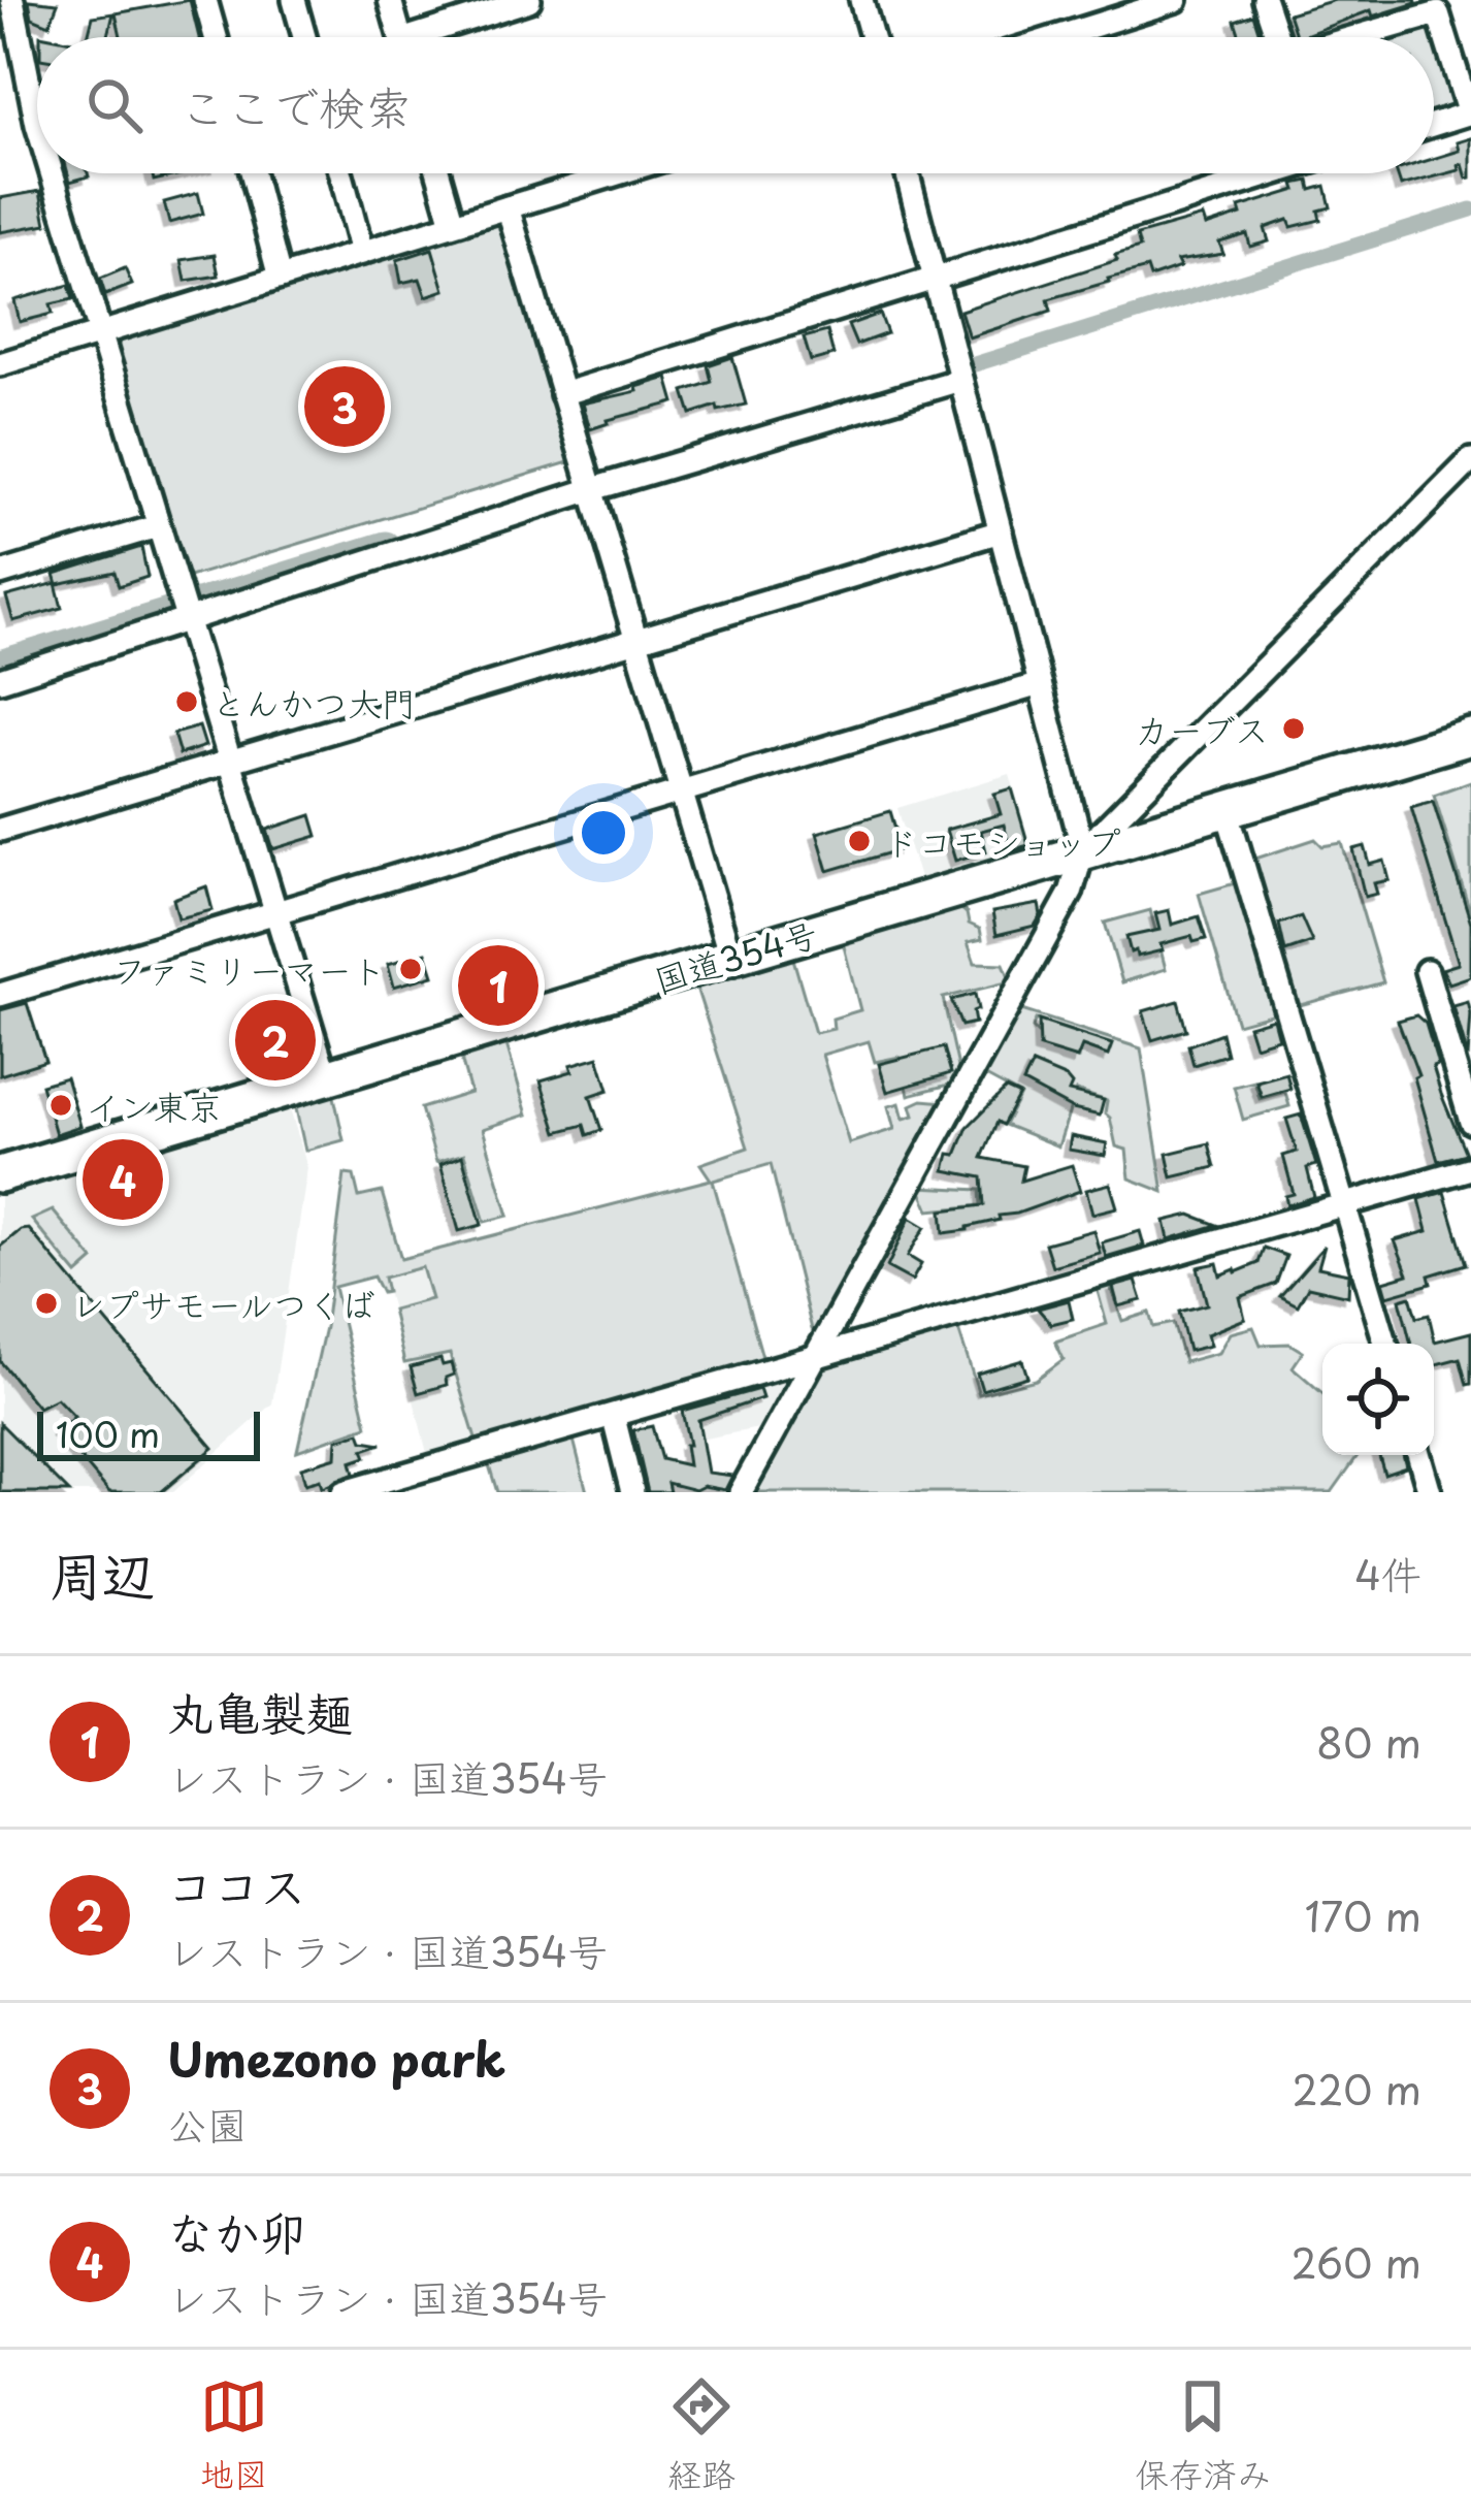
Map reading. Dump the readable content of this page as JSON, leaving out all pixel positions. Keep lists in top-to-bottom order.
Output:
{
  "streets": {
    "highway": ["国道354号"]
  },
  "places": [
    "とんかつ大門",
    "カーブス",
    "ドコモショップ",
    "ファミリーマート",
    "イン東京",
    "レプサモールつくば"
  ],
  "scale_bar": "100 m",
  "page": {
    "search": "ここで検索",
    "pins": [
      "3",
      "1",
      "2",
      "4"
    ],
    "scale": "100 m",
    "heading": ["周辺", "4件"],
    "list": [
      {
        "mark": "1",
        "name": "丸亀製麺",
        "note": "レストラン · 国道354号",
        "value": "80 m"
      },
      {
        "mark": "2",
        "name": "ココス",
        "note": "レストラン · 国道354号",
        "value": "170 m"
      },
      {
        "mark": "3",
        "name": "Umezono park",
        "note": "公園",
        "value": "220 m"
      },
      {
        "mark": "4",
        "name": "なか卯",
        "note": "レストラン · 国道354号",
        "value": "260 m"
      }
    ],
    "nav": ["地図", "経路", "保存済み"]
  }
}
